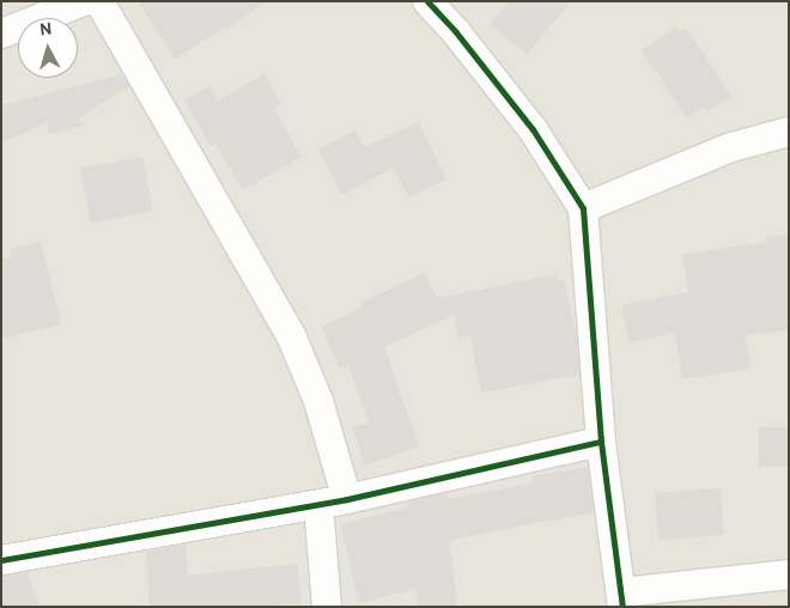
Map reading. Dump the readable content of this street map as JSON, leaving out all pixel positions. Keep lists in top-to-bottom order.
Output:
{
  "north": "top"
}
